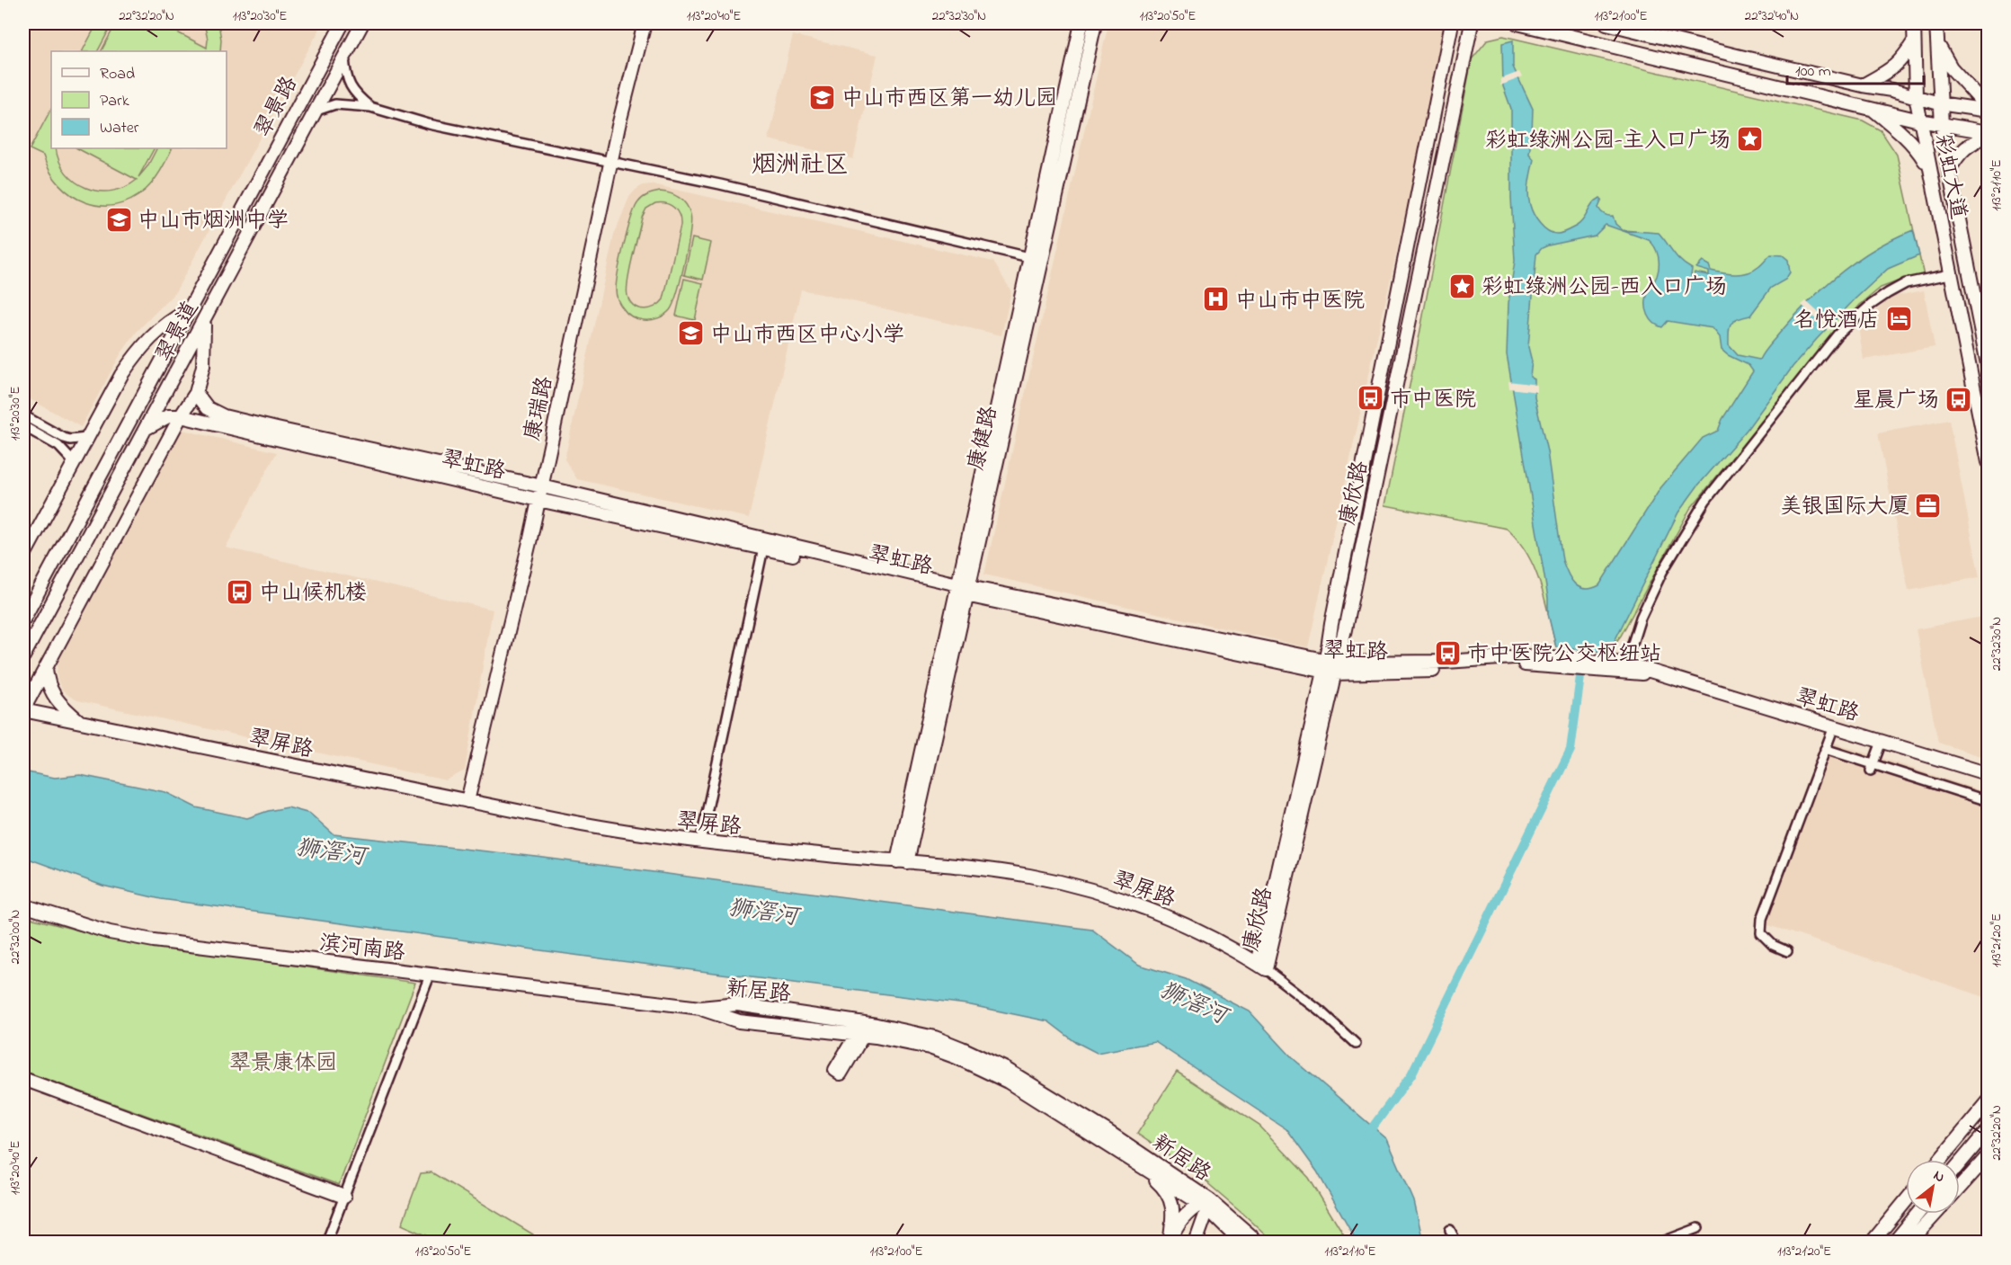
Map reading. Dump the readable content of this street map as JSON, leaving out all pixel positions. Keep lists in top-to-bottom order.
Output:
{
  "streets": {
    "street": [
      "翠景路",
      "彩虹大道",
      "翠景道",
      "康瑞路",
      "康健路",
      "翠虹路",
      "康欣路",
      "翠屏路",
      "滨河南路",
      "新居路"
    ]
  },
  "crossings": [
    ["翠景道", "翠虹路"],
    ["康瑞路", "翠虹路"],
    ["康瑞路", "翠屏路"],
    ["康健路", "翠虹路"],
    ["康健路", "翠屏路"],
    ["翠虹路", "康欣路"],
    ["康欣路", "翠屏路"],
    ["滨河南路", "新居路"]
  ],
  "districts": ["烟洲社区"],
  "water": ["狮滘河"],
  "parks": ["翠景康体园"],
  "places": {
    "school or university": ["中山市西区第一幼儿园", "中山市烟洲中学", "中山市西区中心小学"],
    "place": ["彩虹绿洲公园-主入口广场", "彩虹绿洲公园-西入口广场"],
    "hospital": ["中山市中医院"],
    "hotel": ["名悦酒店"],
    "bus stop": [
      "市中医院",
      "星晨广场",
      "中山候机楼",
      "市中医院公交枢纽站"
    ],
    "office": ["美银国际大厦"]
  },
  "legend": ["Road", "Park", "Water"],
  "scale_bar": "100 m",
  "north": "top right",
  "coordinates": [
    "22°32'20\"N",
    "113°20'30\"E",
    "113°20'40\"E",
    "22°32'30\"N",
    "113°20'50\"E",
    "113°21'00\"E",
    "22°32'40\"N",
    "113°21'10\"E",
    "22°32'00\"N",
    "113°21'20\"E"
  ]
}
